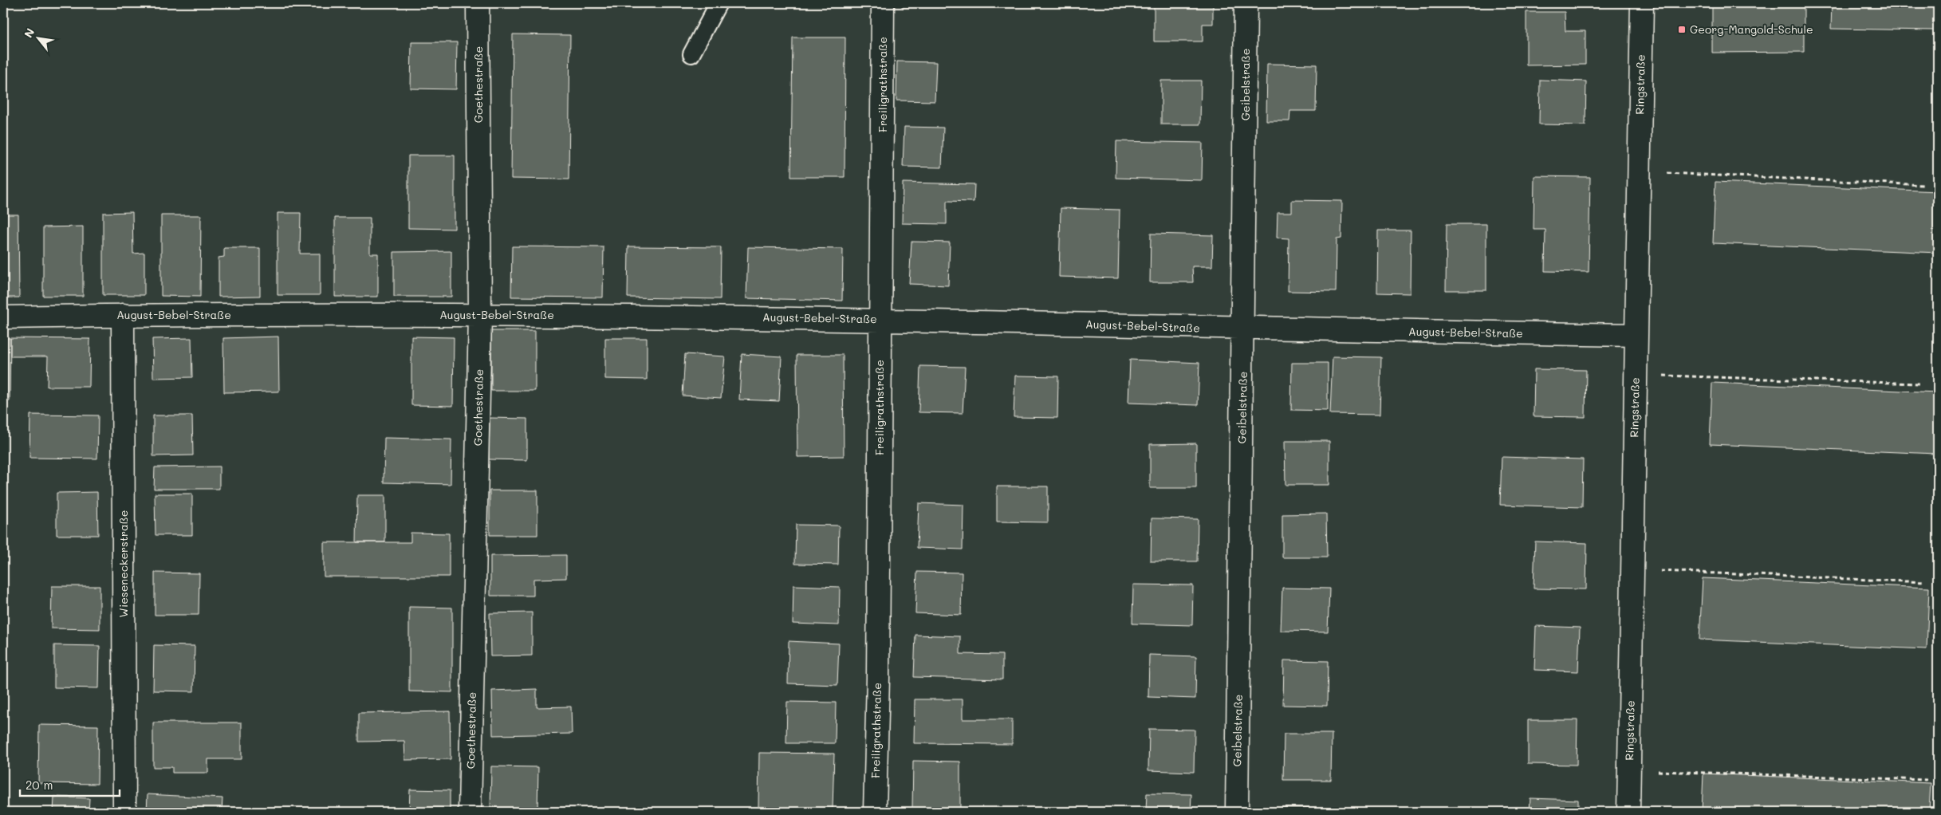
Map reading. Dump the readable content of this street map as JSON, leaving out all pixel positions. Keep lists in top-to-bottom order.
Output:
{
  "streets": {
    "street": [
      "Goethestraße",
      "Freiligrathstraße",
      "Geibelstraße",
      "Ringstraße",
      "August-Bebel-Straße",
      "Wieseneckerstraße"
    ]
  },
  "crossings": [
    ["Goethestraße", "August-Bebel-Straße"],
    ["Freiligrathstraße", "August-Bebel-Straße"],
    ["Geibelstraße", "August-Bebel-Straße"],
    ["Ringstraße", "August-Bebel-Straße"],
    ["August-Bebel-Straße", "Wieseneckerstraße"]
  ],
  "places": {
    "transit": ["Georg-Mangold-Schule"]
  },
  "scale_bar": "20 m",
  "north": "top left"
}
